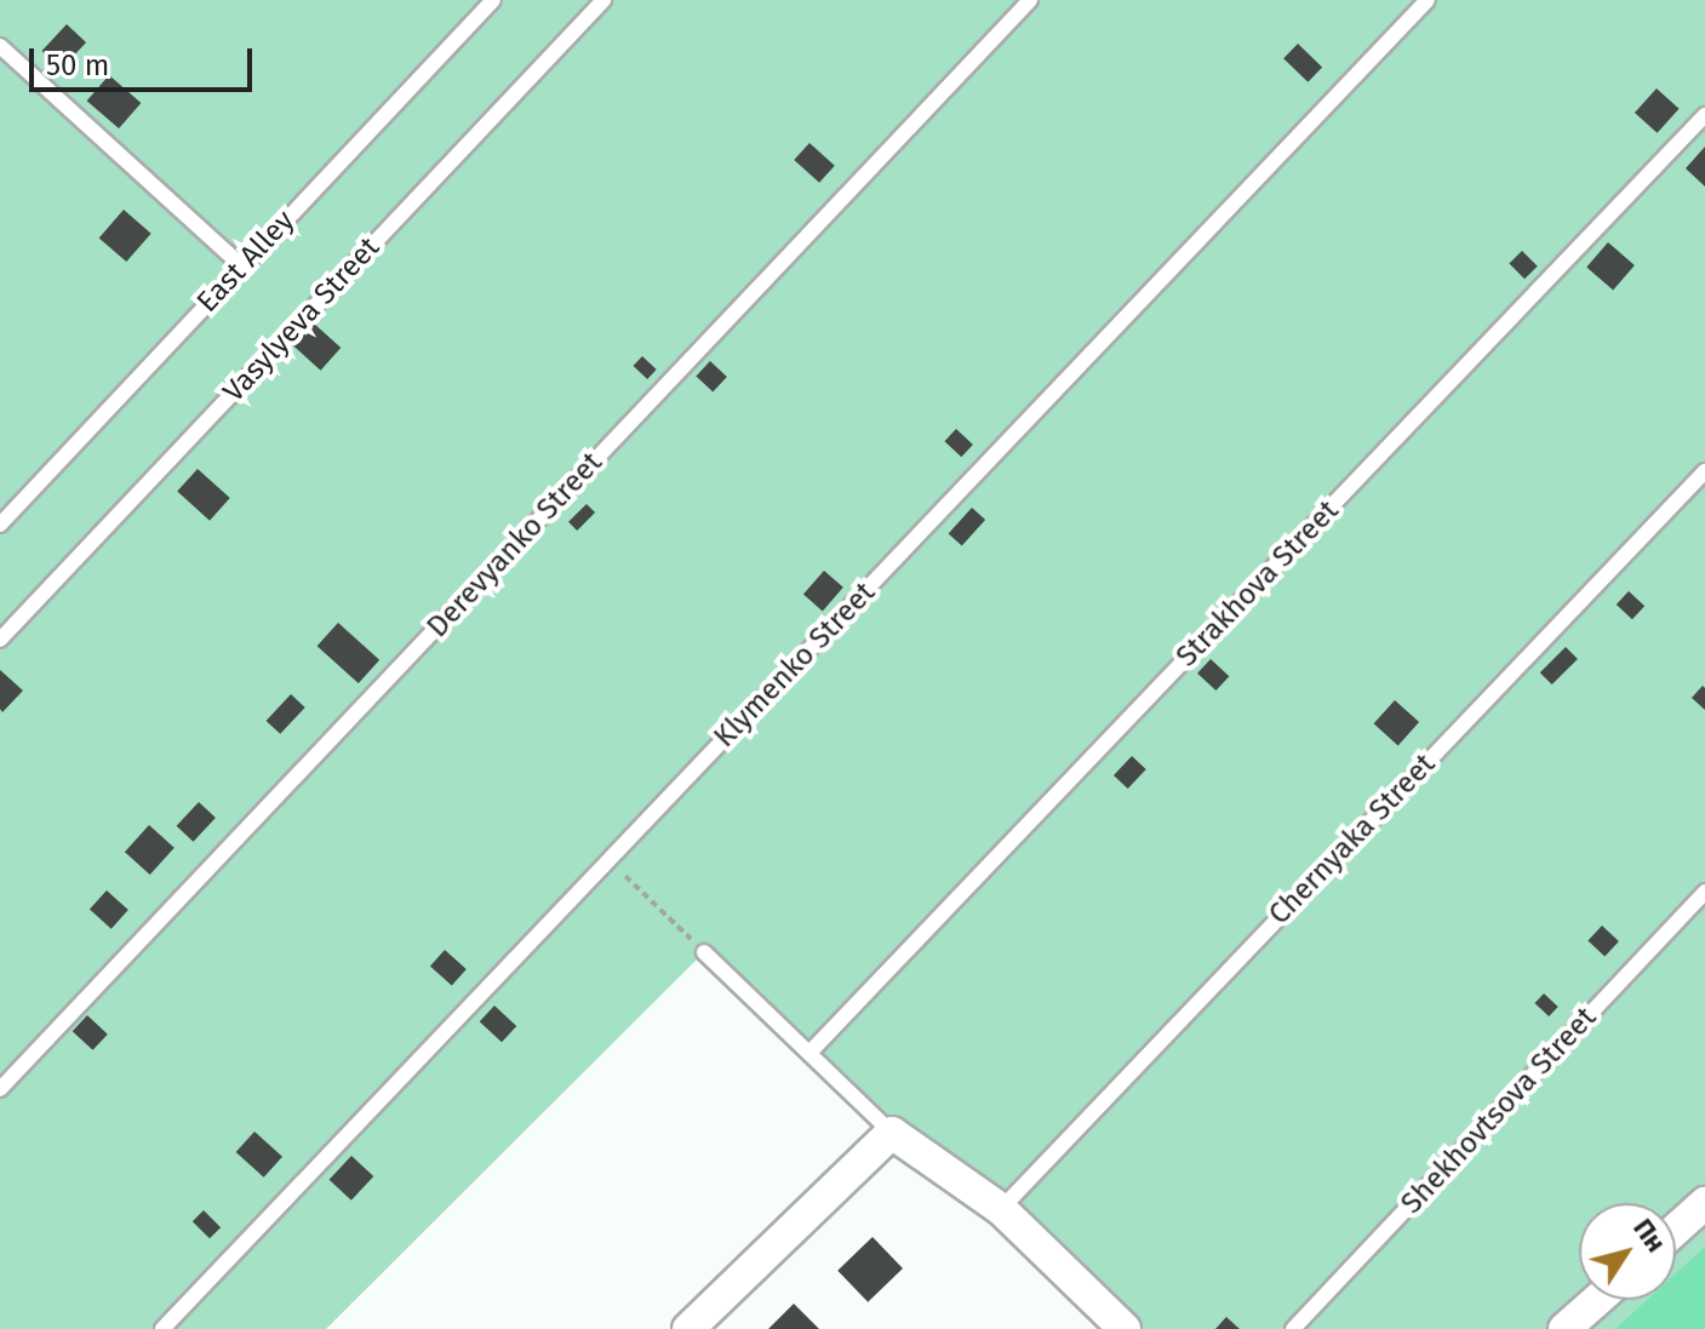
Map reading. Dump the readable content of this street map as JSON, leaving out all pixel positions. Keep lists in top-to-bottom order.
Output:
{
  "streets": {
    "lane": [
      "East Alley",
      "Vasylyeva Street",
      "Derevyanko Street",
      "Strakhova Street",
      "Klymenko Street",
      "Chernyaka Street",
      "Shekhovtsova Street"
    ]
  },
  "scale_bar": "50 m",
  "north": "top right"
}
